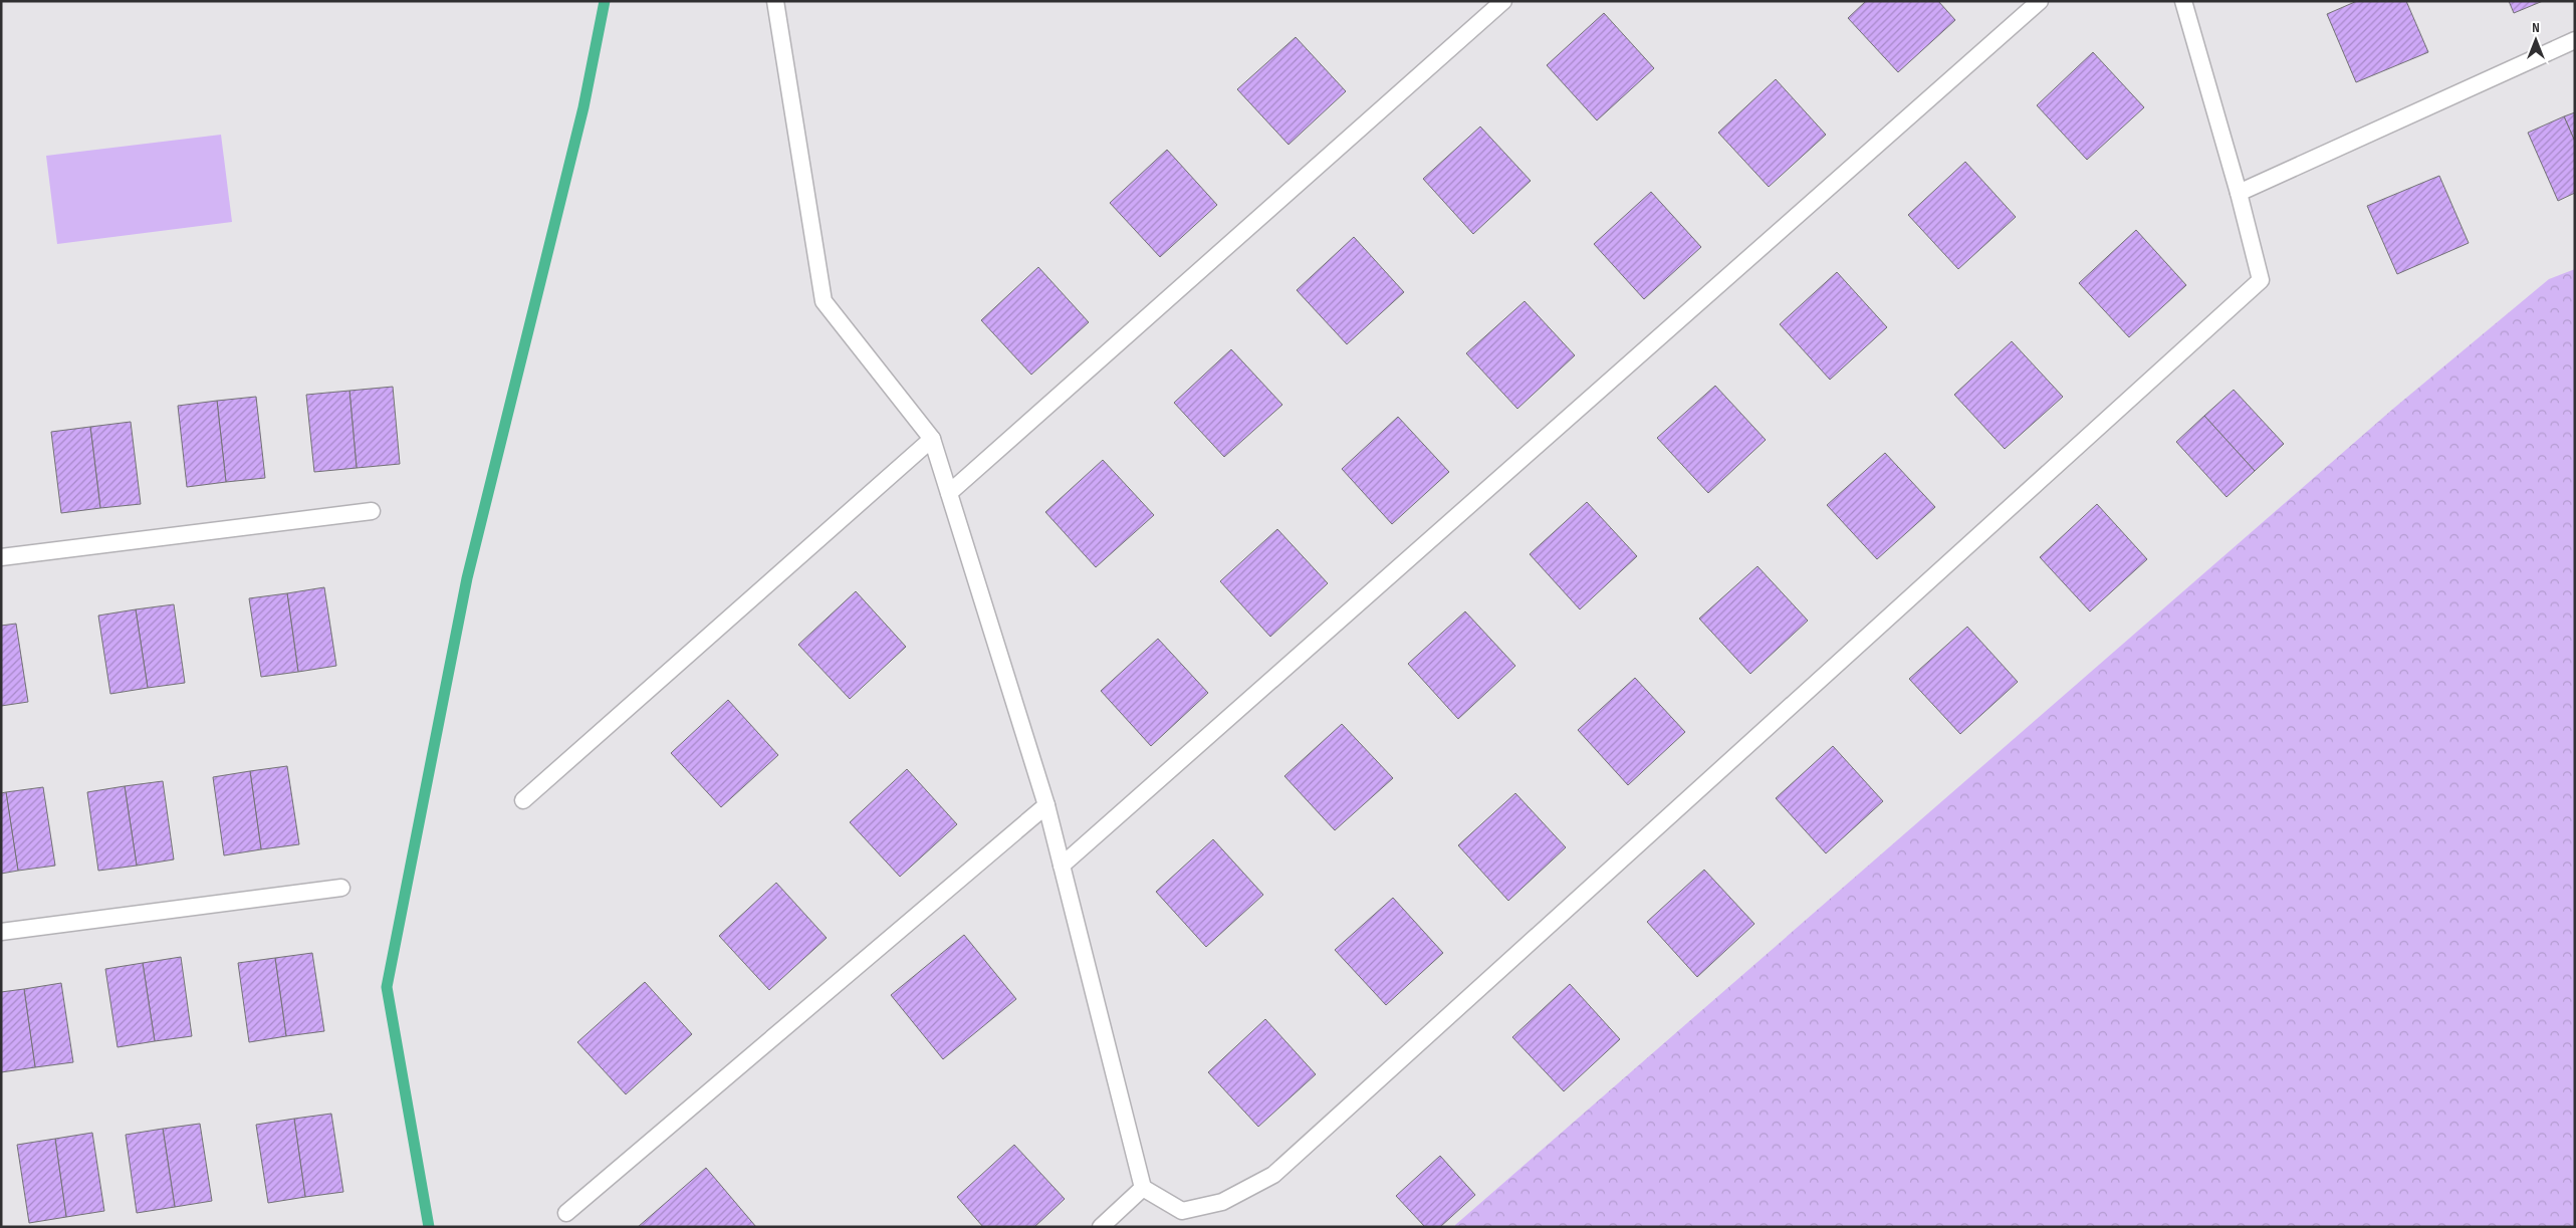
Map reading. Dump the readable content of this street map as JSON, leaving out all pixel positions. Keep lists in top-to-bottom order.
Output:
{
  "north": "top"
}
